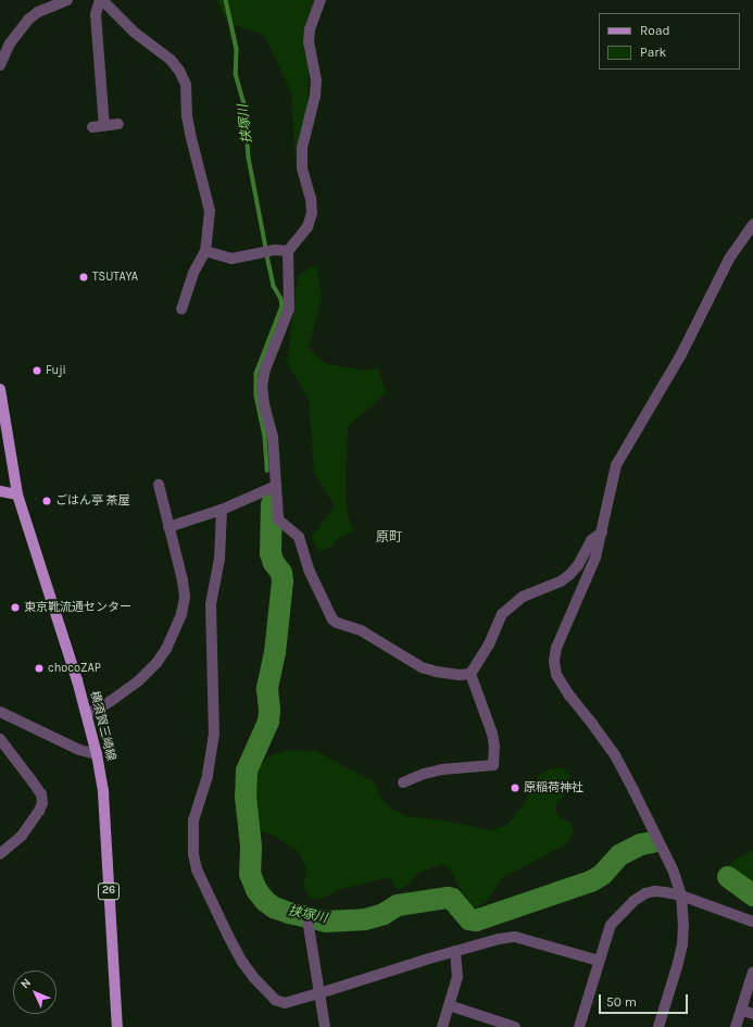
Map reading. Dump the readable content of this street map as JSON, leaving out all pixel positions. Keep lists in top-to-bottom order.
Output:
{
  "streets": {
    "main road": ["横須賀三崎線", "26"]
  },
  "districts": ["原町"],
  "water": ["挟塚川"],
  "places": [
    "TSUTAYA",
    "Fuji",
    "ごはん亭 茶屋",
    "東京靴流通センター",
    "chocoZAP",
    "原稲荷神社"
  ],
  "legend": ["Road", "Park"],
  "scale_bar": "50 m",
  "north": "top left"
}
